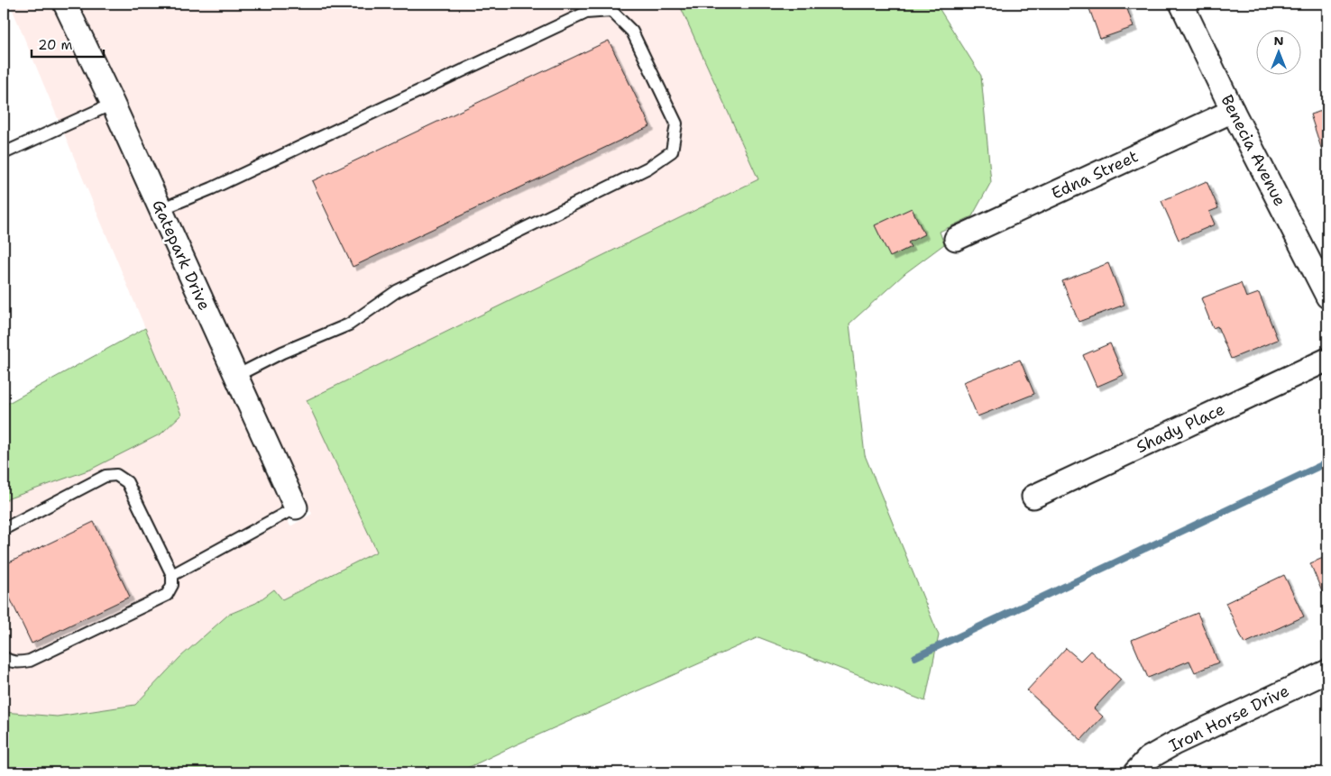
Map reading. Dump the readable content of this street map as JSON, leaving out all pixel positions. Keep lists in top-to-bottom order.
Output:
{
  "streets": {
    "street": [
      "Benecia Avenue",
      "Edna Street",
      "Gatepark Drive",
      "Shady Place",
      "Iron Horse Drive"
    ]
  },
  "crossings": [
    ["Benecia Avenue", "Edna Street"]
  ],
  "scale_bar": "20 m",
  "north": "top"
}
